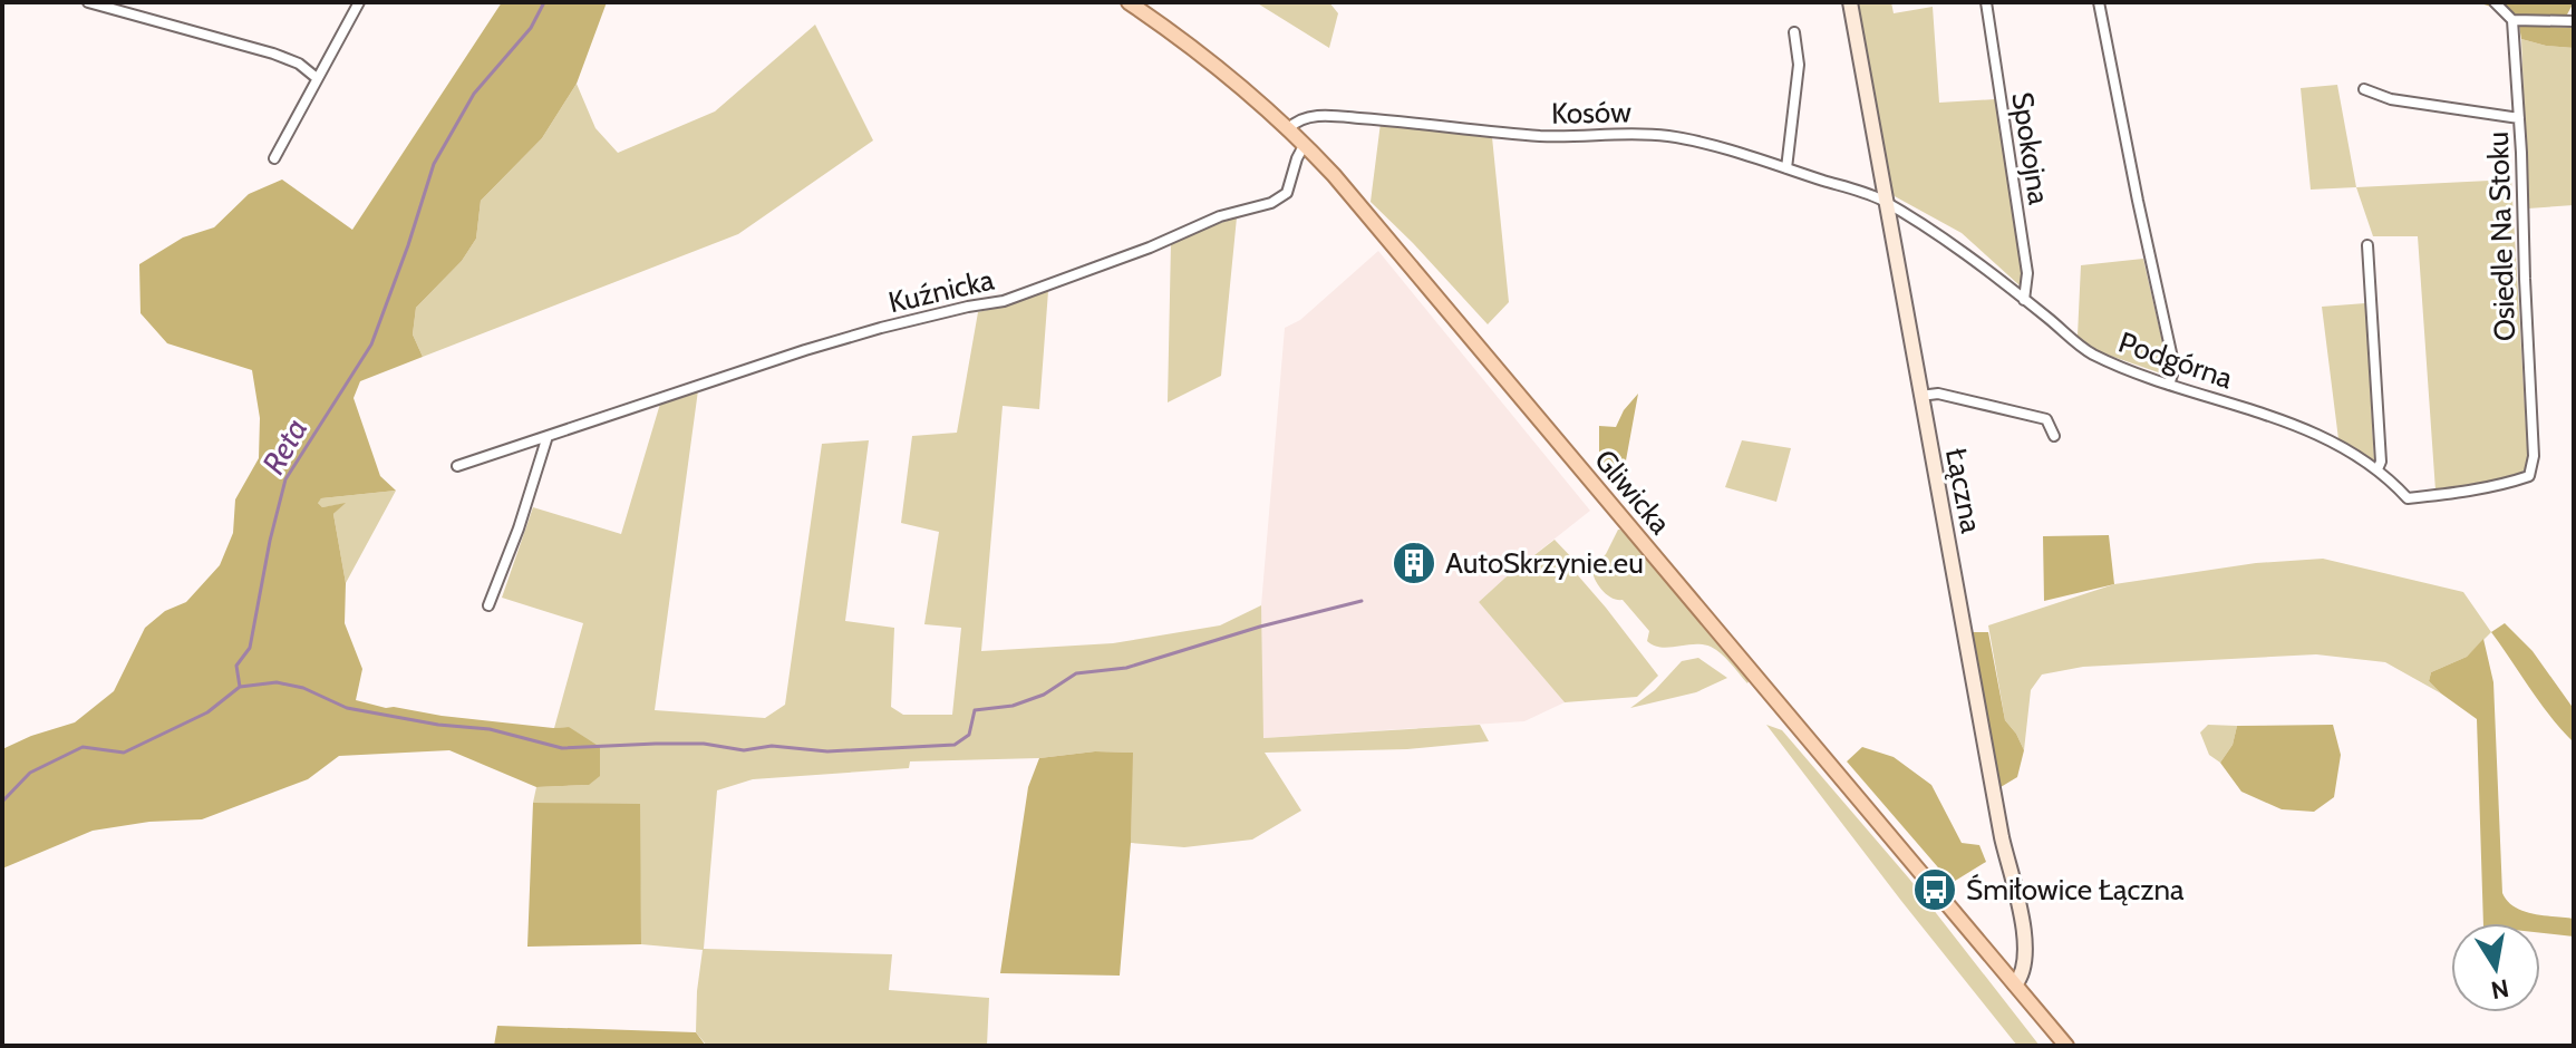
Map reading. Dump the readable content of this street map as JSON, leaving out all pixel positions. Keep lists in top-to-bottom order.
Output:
{
  "streets": {
    "main road": ["Gliwicka"],
    "street": [
      "Kosów",
      "Spokojna",
      "Osiedle Na Stoku",
      "Kuźnicka",
      "Podgórna",
      "Łączna"
    ]
  },
  "crossings": [
    ["Kosów", "Podgórna"],
    ["Kosów", "Łączna"],
    ["Kosów", "Gliwicka"],
    ["Spokojna", "Podgórna"],
    ["Osiedle Na Stoku", "Podgórna"],
    ["Kuźnicka", "Gliwicka"],
    ["Podgórna", "Łączna"],
    ["Łączna", "Gliwicka"]
  ],
  "water": ["Reta"],
  "places": {
    "building": ["AutoSkrzynie.eu"],
    "bus stop": ["Śmiłowice Łączna"]
  },
  "north": "bottom"
}
